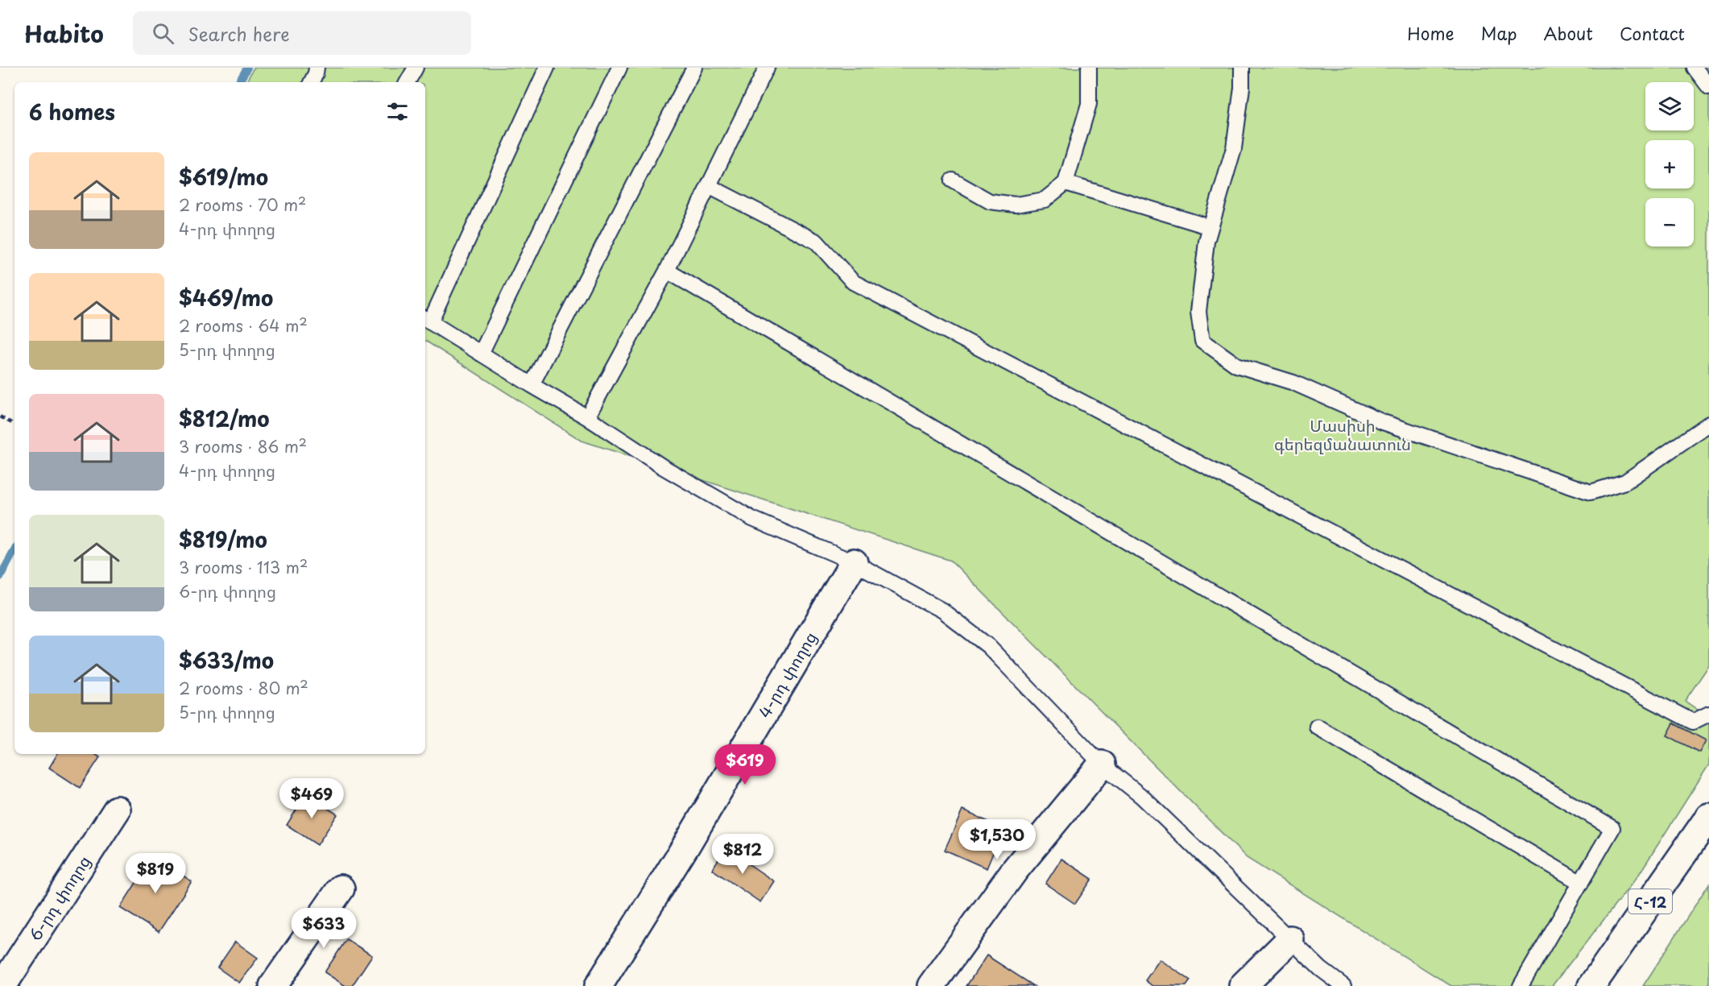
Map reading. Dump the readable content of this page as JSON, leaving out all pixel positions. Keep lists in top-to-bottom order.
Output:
{
  "streets": {
    "street": ["4-րդ փողոց", "6-րդ փողոց", "Հ-12"]
  },
  "parks": ["Մասիսի գերեզմանատուն"],
  "page": {
    "header": "Habito",
    "search": "Search here",
    "nav": [
      "Home",
      "Map",
      "About",
      "Contact"
    ],
    "map_buttons": ["+", "−"],
    "heading": "6 homes",
    "list": [
      {
        "name": "$619/mo",
        "note": "2 rooms · 70 m² · 4-րդ փողոց"
      },
      {
        "name": "$469/mo",
        "note": "2 rooms · 64 m² · 5-րդ փողոց"
      },
      {
        "name": "$812/mo",
        "note": "3 rooms · 86 m² · 4-րդ փողոց"
      },
      {
        "name": "$819/mo",
        "note": "3 rooms · 113 m² · 6-րդ փողոց"
      },
      {
        "name": "$633/mo",
        "note": "2 rooms · 80 m² · 5-րդ փողոց"
      }
    ],
    "price": [
      "$619",
      "$469",
      "$1,530",
      "$812",
      "$819",
      "$633"
    ]
  }
}
